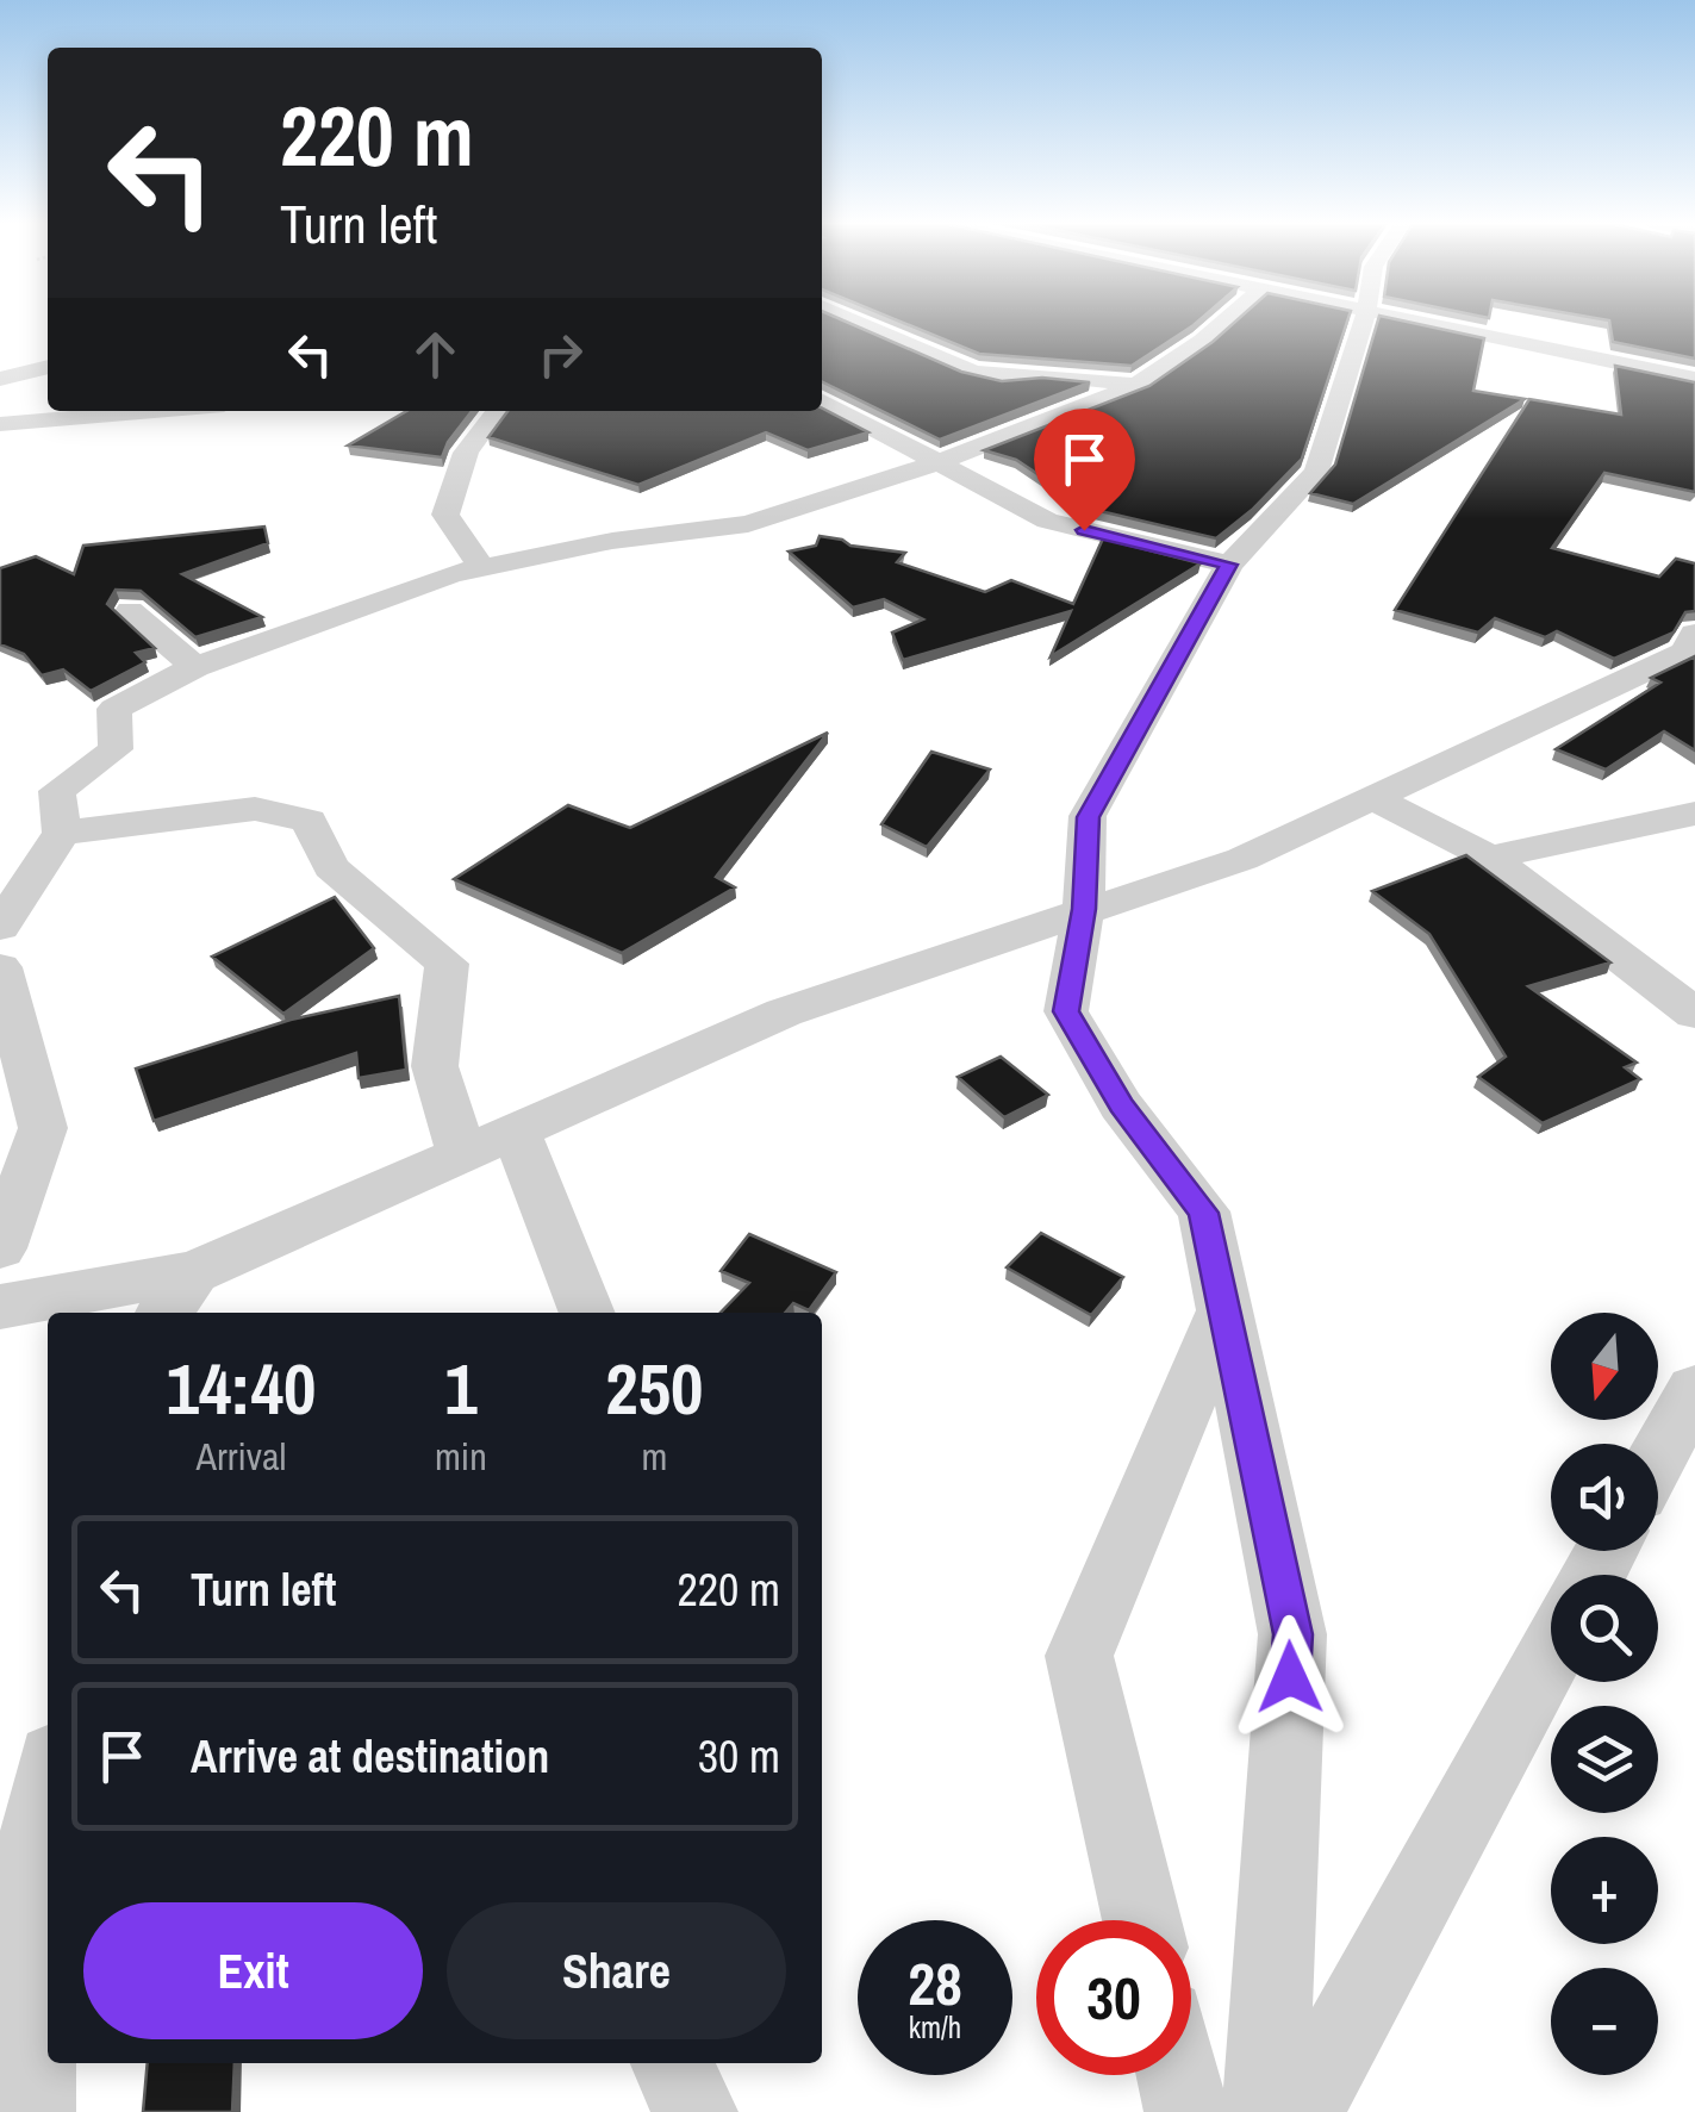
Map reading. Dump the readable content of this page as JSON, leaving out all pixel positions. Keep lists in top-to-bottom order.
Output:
{
  "north": "bottom",
  "page": {
    "turn": ["220 m", "Turn left"],
    "map_buttons": ["+", "−"],
    "eta": [
      "14:40",
      "Arrival",
      "1",
      "min",
      "250",
      "m"
    ],
    "list": [
      {
        "name": "Turn left",
        "value": "220 m"
      },
      {
        "name": "Arrive at destination",
        "value": "30 m"
      }
    ],
    "buttons": ["Exit", "Share"],
    "speed": "28 km/h",
    "limit": "30"
  }
}
